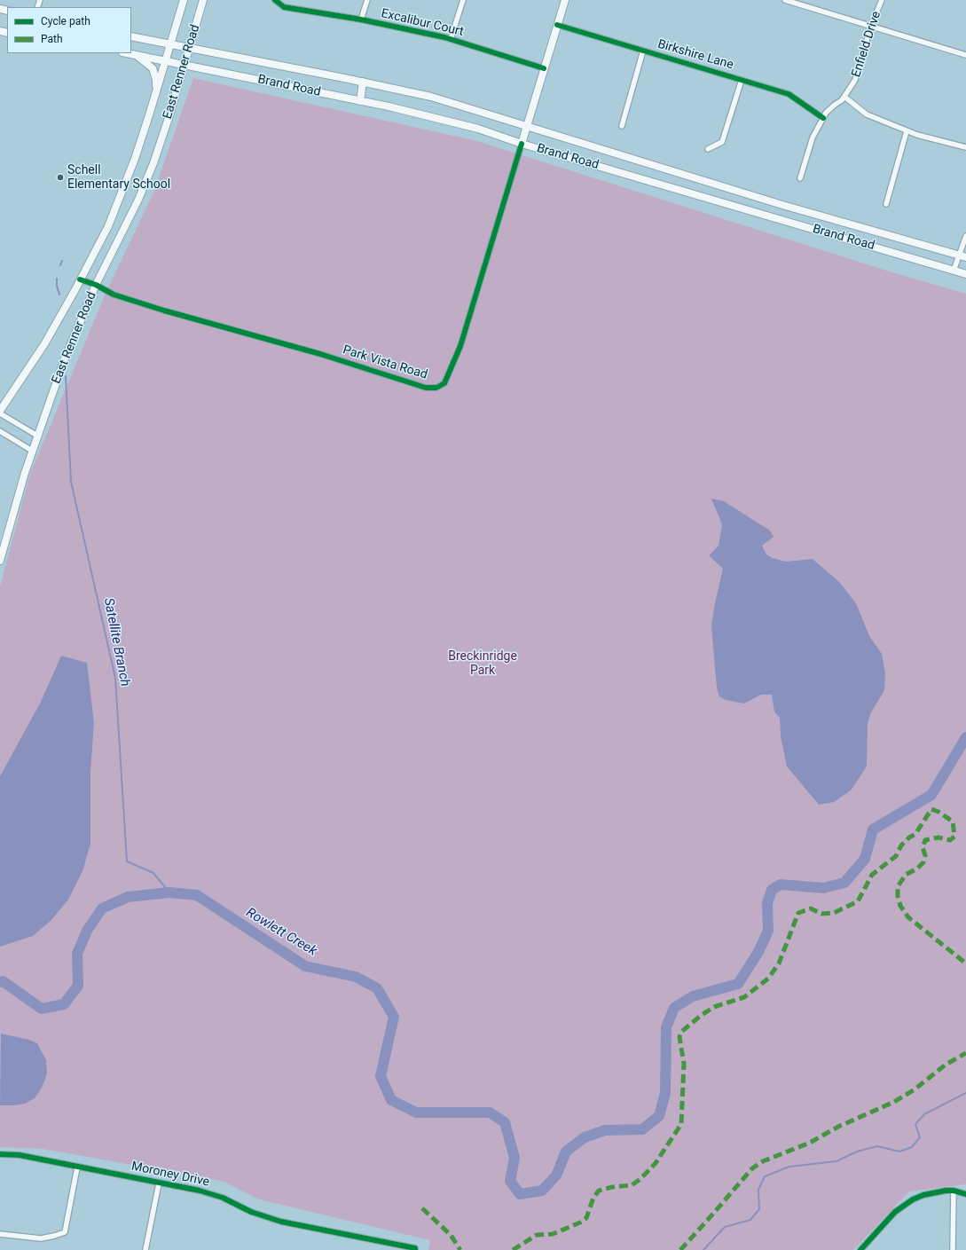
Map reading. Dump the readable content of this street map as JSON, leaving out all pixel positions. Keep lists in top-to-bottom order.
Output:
{
  "streets": {
    "main road": ["East Renner Road", "Brand Road"],
    "street": [
      "Excalibur Court",
      "Enfield Drive",
      "Birkshire Lane",
      "Park Vista Road",
      "Moroney Drive"
    ]
  },
  "crossings": [
    ["Enfield Drive", "Birkshire Lane"],
    ["East Renner Road", "Brand Road"],
    ["East Renner Road", "Park Vista Road"],
    ["Brand Road", "Park Vista Road"]
  ],
  "water": ["Satellite Branch", "Rowlett Creek"],
  "parks": ["Breckinridge Park"],
  "places": ["Schell Elementary School"],
  "legend": ["Cycle path", "Path"]
}
